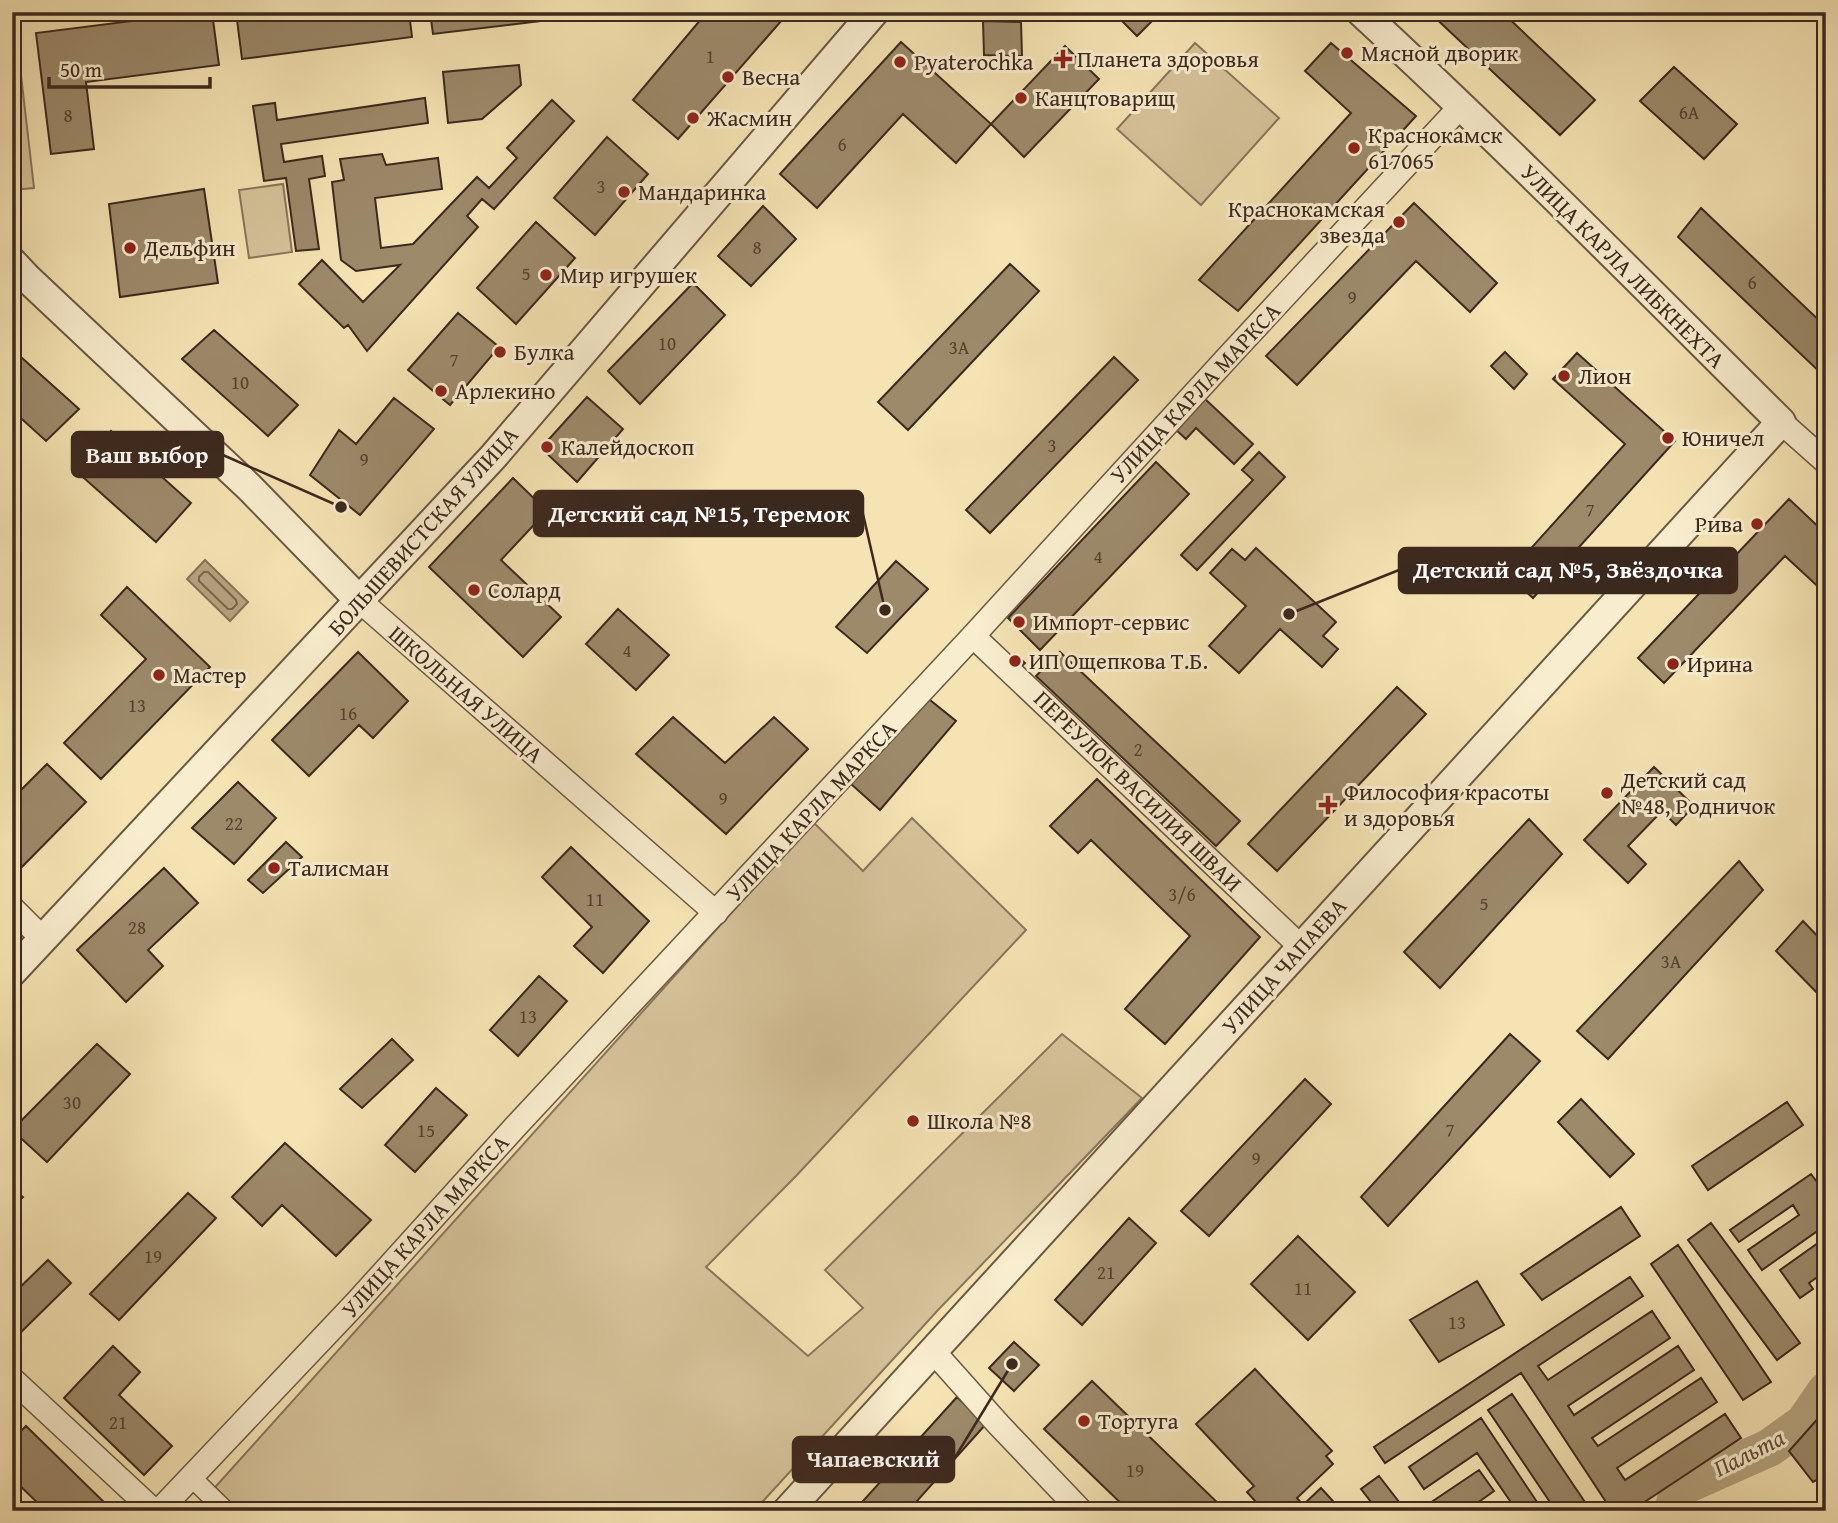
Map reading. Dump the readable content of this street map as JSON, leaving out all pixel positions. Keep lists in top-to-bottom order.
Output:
{
  "streets": {
    "street": [
      "УЛИЦА КАРЛА ЛИБКНЕХТА",
      "УЛИЦА КАРЛА МАРКСА",
      "БОЛЬШЕВИСТСКАЯ УЛИЦА",
      "ШКОЛЬНАЯ УЛИЦА",
      "ПЕРЕУЛОК ВАСИЛИЯ ШВАИ",
      "УЛИЦА ЧАПАЕВА"
    ]
  },
  "crossings": [
    ["УЛИЦА КАРЛА ЛИБКНЕХТА", "УЛИЦА КАРЛА МАРКСА"],
    ["УЛИЦА КАРЛА ЛИБКНЕХТА", "УЛИЦА ЧАПАЕВА"],
    ["УЛИЦА КАРЛА МАРКСА", "ШКОЛЬНАЯ УЛИЦА"],
    ["УЛИЦА КАРЛА МАРКСА", "ПЕРЕУЛОК ВАСИЛИЯ ШВАИ"],
    ["БОЛЬШЕВИСТСКАЯ УЛИЦА", "ШКОЛЬНАЯ УЛИЦА"],
    ["ПЕРЕУЛОК ВАСИЛИЯ ШВАИ", "УЛИЦА ЧАПАЕВА"]
  ],
  "water": ["Пальта"],
  "places": {
    "other": [
      "Мясной дворик",
      "Pyaterochka",
      "Весна",
      "Канцтоварищ",
      "Жасмин",
      "Краснокамск 617065",
      "Мандаринка",
      "Краснокамская звезда",
      "Дельфин",
      "Мир игрушек",
      "Булка",
      "Лион",
      "Арлекино",
      "Юничел",
      "Калейдоскоп",
      "Ваш выбор",
      "Рива",
      "Солард",
      "Детский сад №15, Теремок",
      "Детский сад №5, Звёздочка",
      "Импорт-сервис",
      "ИП Ощепкова Т.Б.",
      "Ирина",
      "Мастер",
      "Детский сад №48, Родничок",
      "Талисман",
      "Школа №8",
      "Чапаевский",
      "Тортуга"
    ],
    "health": ["Планета здоровья", "Философия красоты и здоровья"]
  },
  "house_numbers": [
    "1",
    "6А",
    "8",
    "6",
    "3",
    "8",
    "5",
    "6",
    "9",
    "10",
    "3А",
    "7",
    "10",
    "3",
    "9",
    "7",
    "4",
    "4",
    "13",
    "16",
    "2",
    "9",
    "22",
    "3/6",
    "11",
    "5",
    "28",
    "3А",
    "13",
    "30",
    "7",
    "15",
    "9",
    "19",
    "21",
    "11",
    "13",
    "21",
    "19"
  ],
  "scale_bar": "50 m"
}
